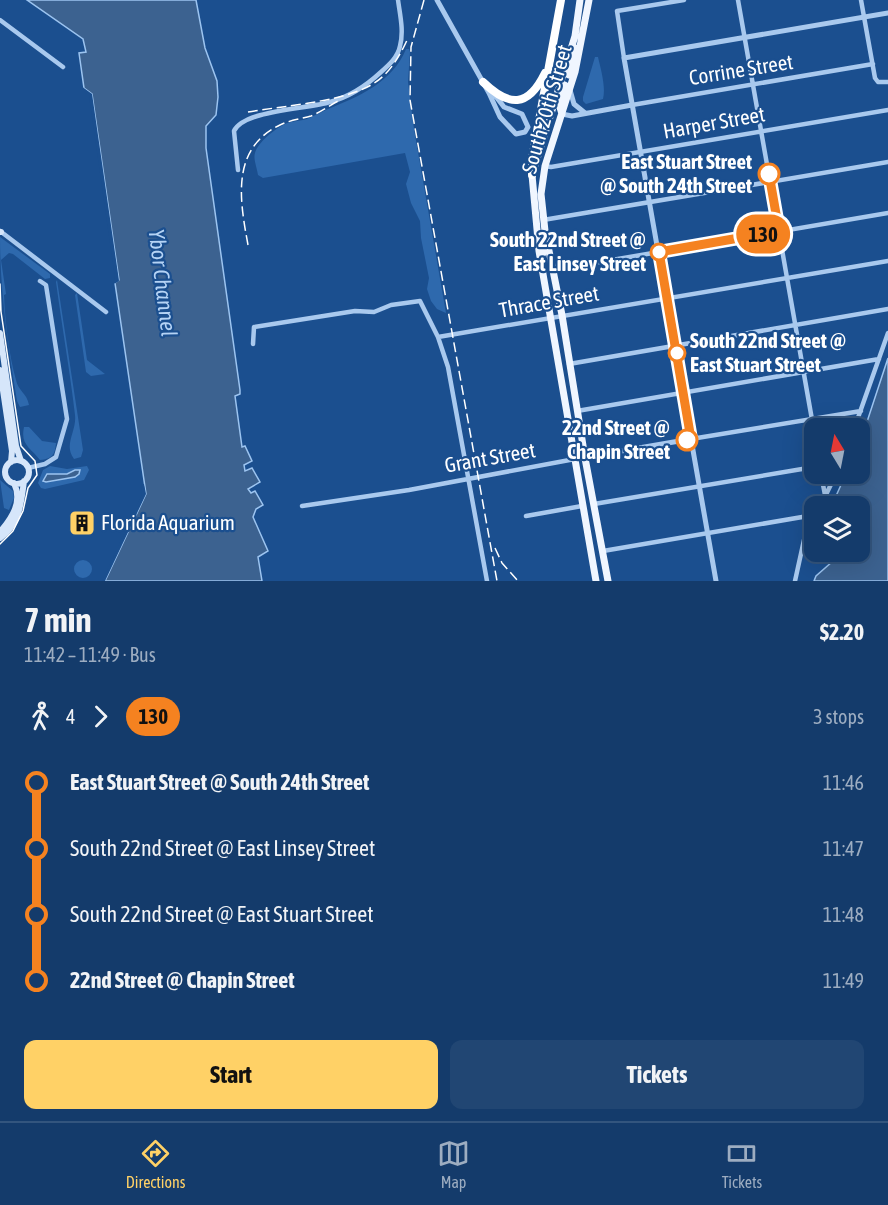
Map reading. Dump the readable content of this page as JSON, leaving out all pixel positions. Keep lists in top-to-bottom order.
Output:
{
  "streets": {
    "main road": ["South 20th Street"],
    "street": [
      "Corrine Street",
      "Harper Street",
      "Thrace Street",
      "Grant Street"
    ]
  },
  "crossings": [
    ["Corrine Street", "South 20th Street"],
    ["South 20th Street", "Harper Street"],
    ["South 20th Street", "Thrace Street"],
    ["South 20th Street", "Grant Street"]
  ],
  "water": ["Ybor Channel"],
  "places": {
    "other": [
      "East Stuart Street @ South 24th Street",
      "South 22nd Street @ East Linsey Street",
      "South 22nd Street @ East Stuart Street",
      "22nd Street @ Chapin Street"
    ],
    "building": ["Florida Aquarium"]
  },
  "lines": ["bus line 130"],
  "north": "top",
  "page": {
    "on_map": "130",
    "heading": ["7 min", "11:42 – 11:49 · Bus", "$2.20"],
    "legs": ["4", "130", "3 stops"],
    "list": [
      {
        "name": "East Stuart Street @ South 24th Street",
        "value": "11:46"
      },
      {
        "name": "South 22nd Street @ East Linsey Street",
        "value": "11:47"
      },
      {
        "name": "South 22nd Street @ East Stuart Street",
        "value": "11:48"
      },
      {
        "name": "22nd Street @ Chapin Street",
        "value": "11:49"
      }
    ],
    "buttons": ["Start", "Tickets"],
    "tabs": ["Directions", "Map", "Tickets"]
  }
}
